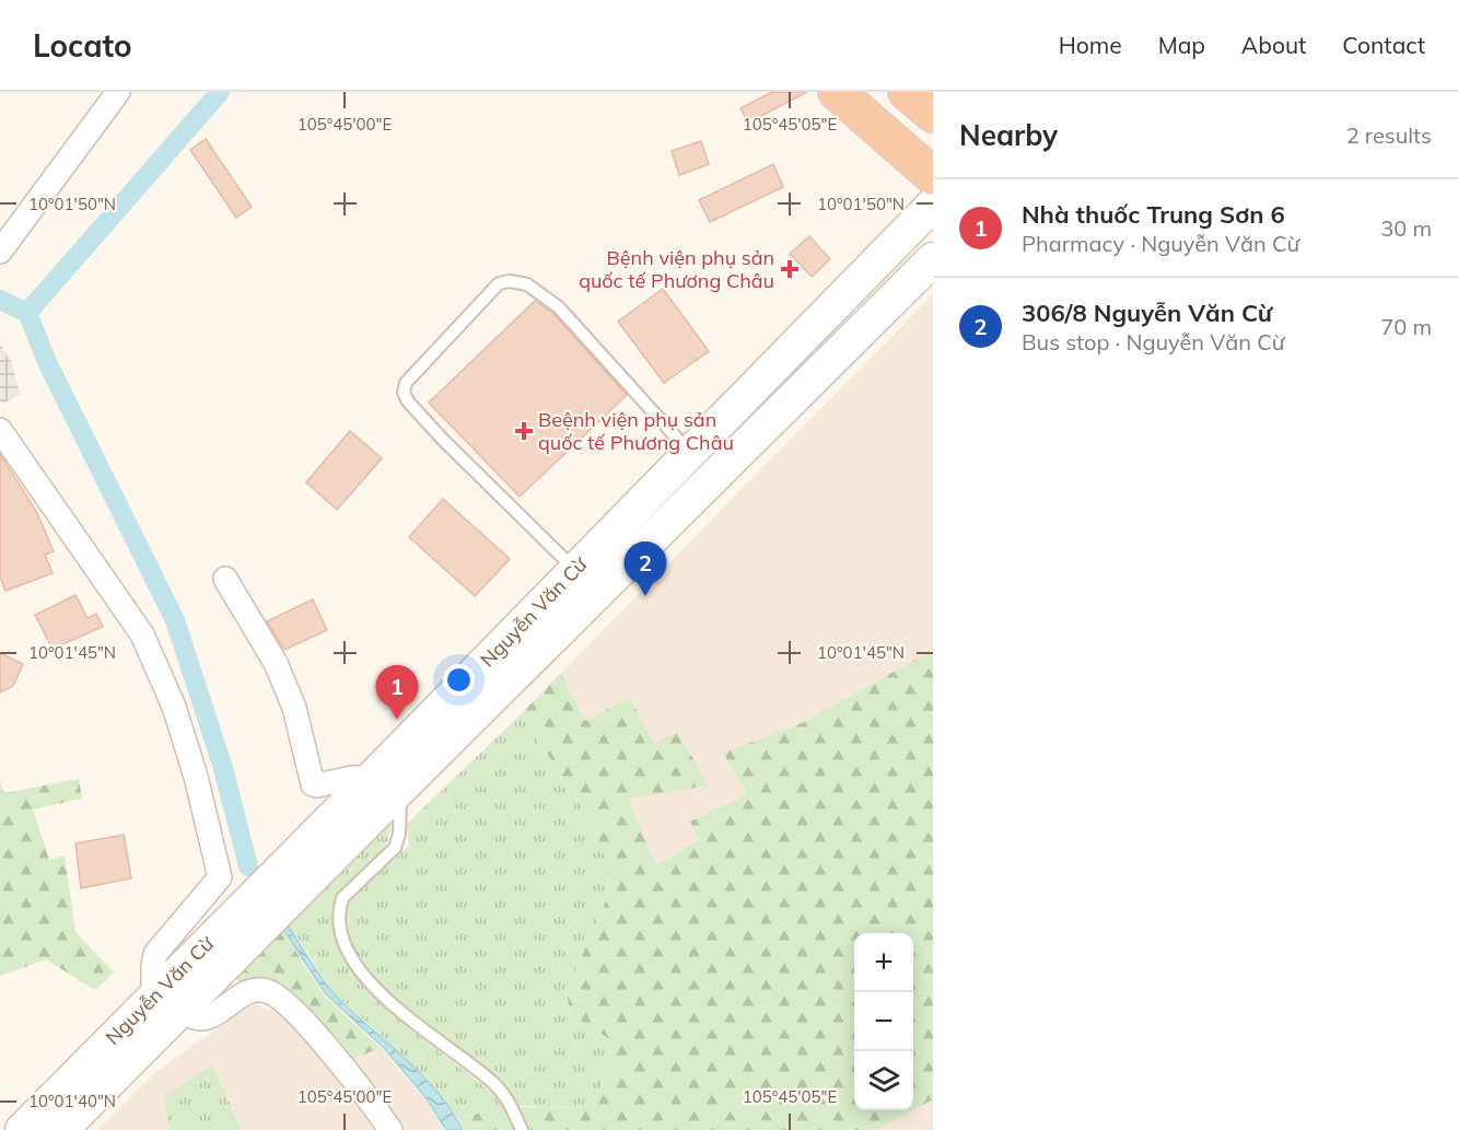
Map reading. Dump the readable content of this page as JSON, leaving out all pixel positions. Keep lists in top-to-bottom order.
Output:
{
  "streets": {
    "main road": ["Nguyễn Văn Cừ"]
  },
  "places": {
    "health": ["Bệnh viện phụ sản quốc tế Phương Châu", "Beệnh viện phụ sản quốc tế Phương Châu"]
  },
  "page": {
    "header": "Locato",
    "nav": [
      "Home",
      "Map",
      "About",
      "Contact"
    ],
    "heading": ["Nearby", "2 results"],
    "list": [
      {
        "mark": "1",
        "name": "Nhà thuốc Trung Sơn 6",
        "note": "Pharmacy · Nguyễn Văn Cừ",
        "value": "30 m"
      },
      {
        "mark": "2",
        "name": "306/8 Nguyễn Văn Cừ",
        "note": "Bus stop · Nguyễn Văn Cừ",
        "value": "70 m"
      }
    ],
    "pins": ["2", "1"],
    "map_buttons": ["+", "−"]
  },
  "coordinates": [
    "105°45'00\"E",
    "105°45'05\"E",
    "10°01'50\"N",
    "10°01'45\"N",
    "10°01'40\"N"
  ]
}
